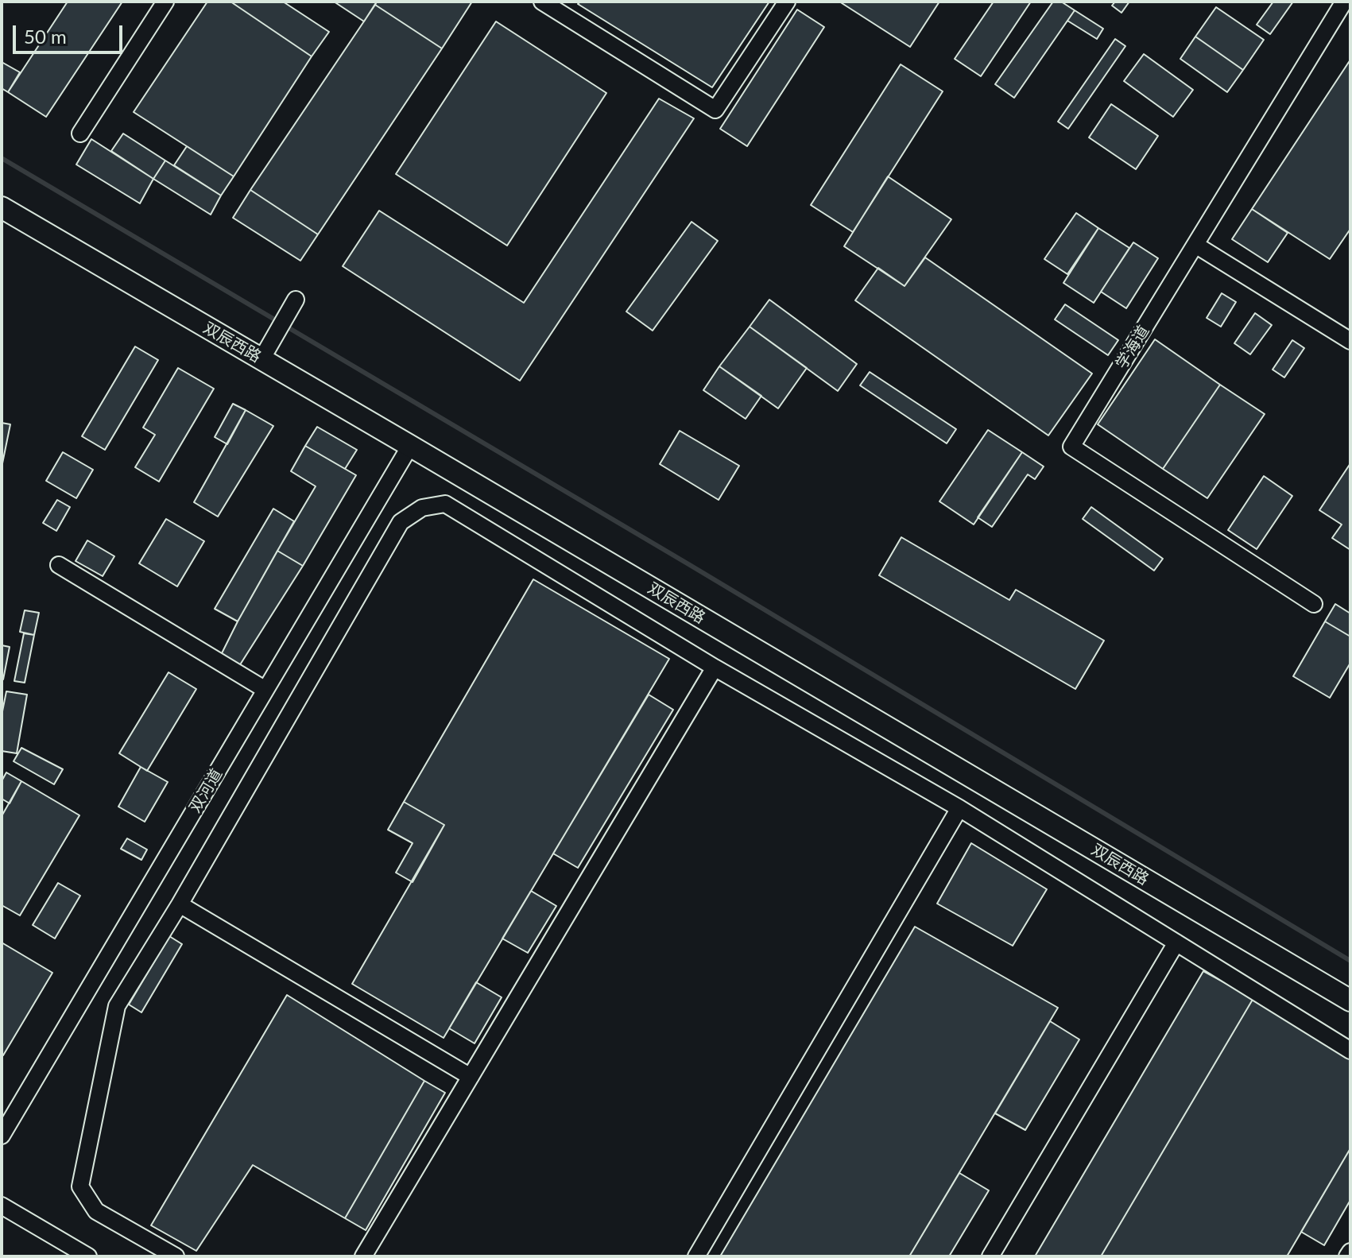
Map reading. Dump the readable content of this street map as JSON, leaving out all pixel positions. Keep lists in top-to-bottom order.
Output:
{
  "streets": {
    "main road": ["双辰西路"],
    "street": ["学海道", "双河道"]
  },
  "crossings": [
    ["双辰西路", "双河道"]
  ],
  "scale_bar": "50 m"
}
